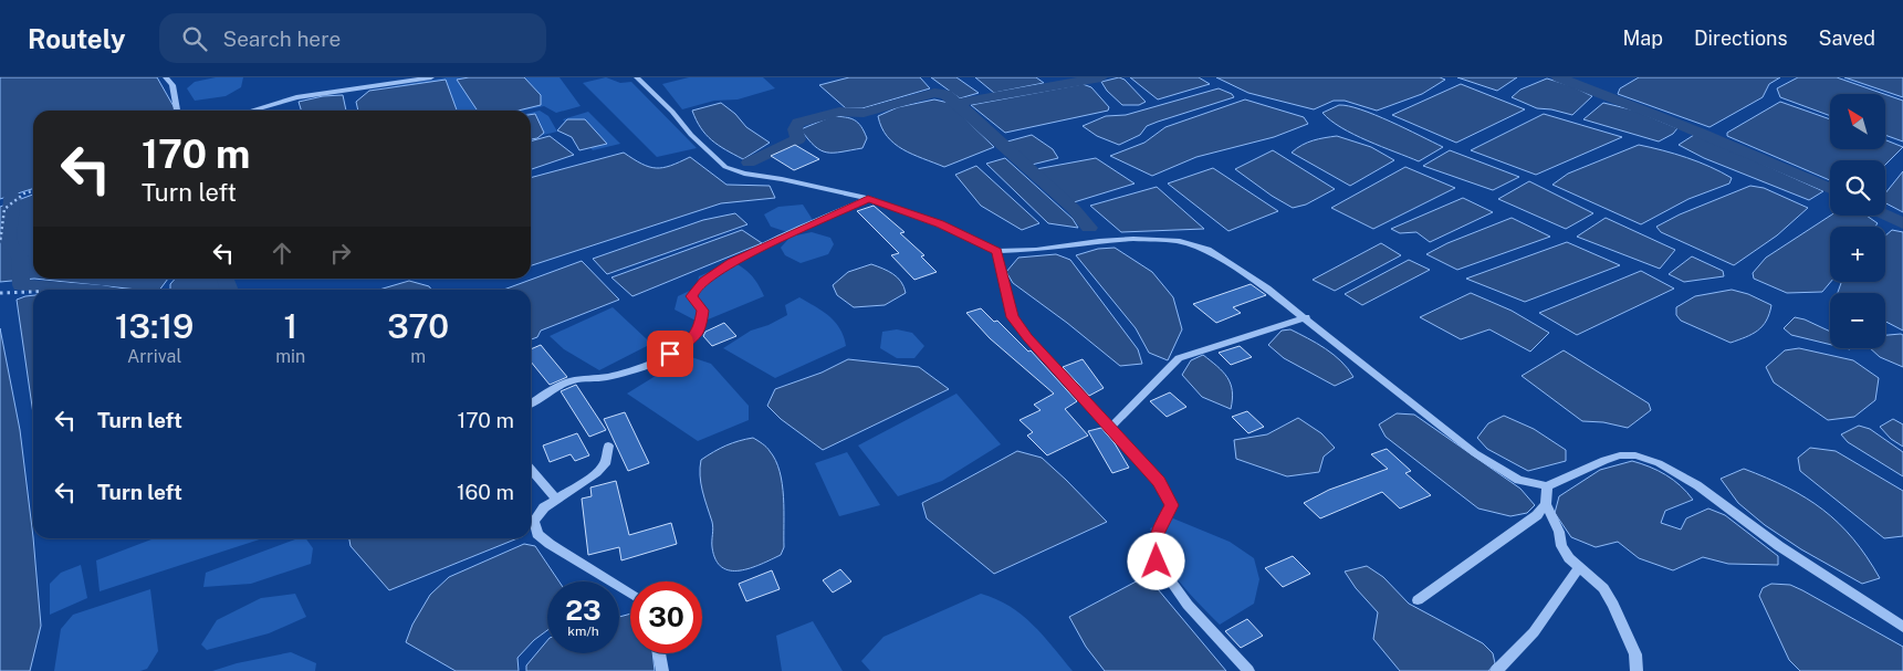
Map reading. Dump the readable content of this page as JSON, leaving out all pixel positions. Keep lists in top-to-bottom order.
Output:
{
  "north": "top left",
  "page": {
    "header": "Routely",
    "search": "Search here",
    "nav": ["Map", "Directions", "Saved"],
    "map_buttons": ["+", "−"],
    "turn": ["170 m", "Turn left"],
    "eta": [
      "13:19",
      "Arrival",
      "1",
      "min",
      "370",
      "m"
    ],
    "list": [
      {
        "name": "Turn left",
        "value": "170 m"
      },
      {
        "name": "Turn left",
        "value": "160 m"
      }
    ],
    "speed": "23 km/h",
    "limit": "30"
  }
}
